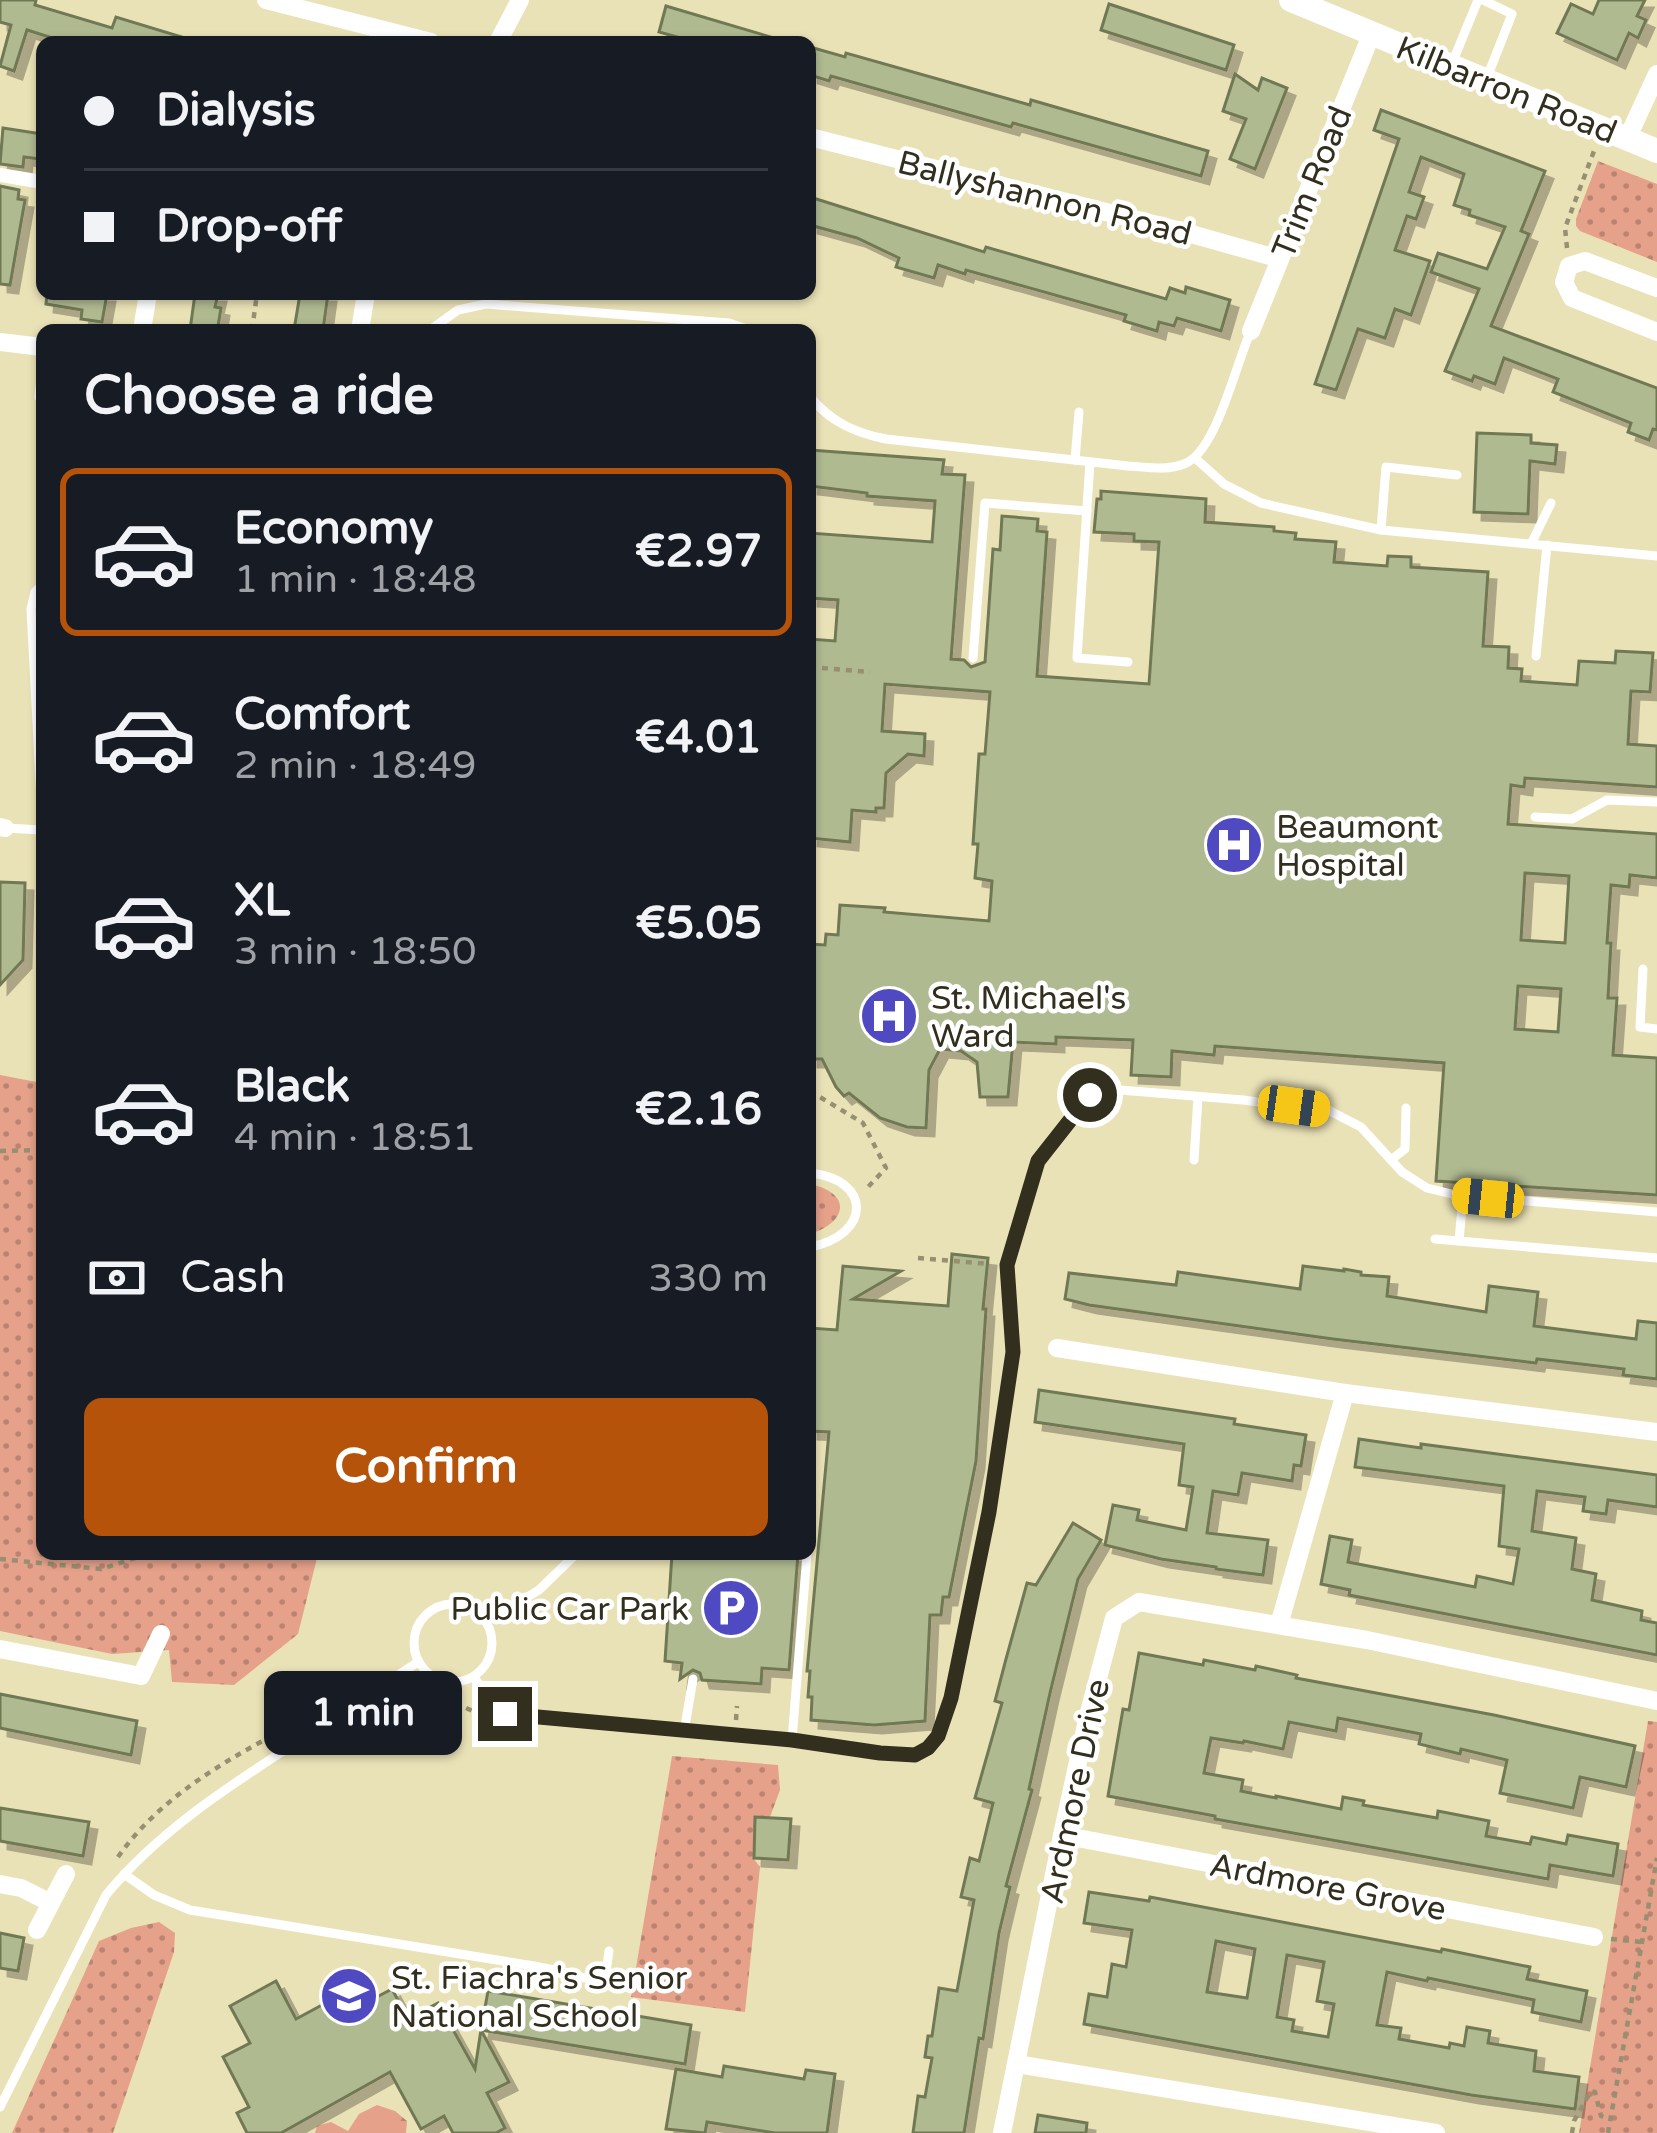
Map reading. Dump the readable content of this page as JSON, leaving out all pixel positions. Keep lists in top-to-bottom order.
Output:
{
  "streets": {
    "street": [
      "Kilbarron Road",
      "Trim Road",
      "Ballyshannon Road",
      "Ardmore Drive",
      "Ardmore Grove"
    ]
  },
  "crossings": [
    ["Kilbarron Road", "Trim Road"],
    ["Trim Road", "Ballyshannon Road"],
    ["Ardmore Drive", "Ardmore Grove"]
  ],
  "places": {
    "hospital": ["Beaumont Hospital", "St. Michael's Ward"],
    "parking": ["Public Car Park"],
    "school or university": ["St. Fiachra's Senior National School"]
  },
  "page": {
    "banner": ["Dialysis", "Drop-off"],
    "heading": "Choose a ride",
    "list": [
      {
        "name": "Economy",
        "note": "1 min · 18:48",
        "value": "€2.97"
      },
      {
        "name": "Comfort",
        "note": "2 min · 18:49",
        "value": "€4.01"
      },
      {
        "name": "XL",
        "note": "3 min · 18:50",
        "value": "€5.05"
      },
      {
        "name": "Black",
        "note": "4 min · 18:51",
        "value": "€2.16"
      }
    ],
    "pay": ["Cash", "330 m"],
    "buttons": "Confirm",
    "bubble": "1 min"
  }
}
